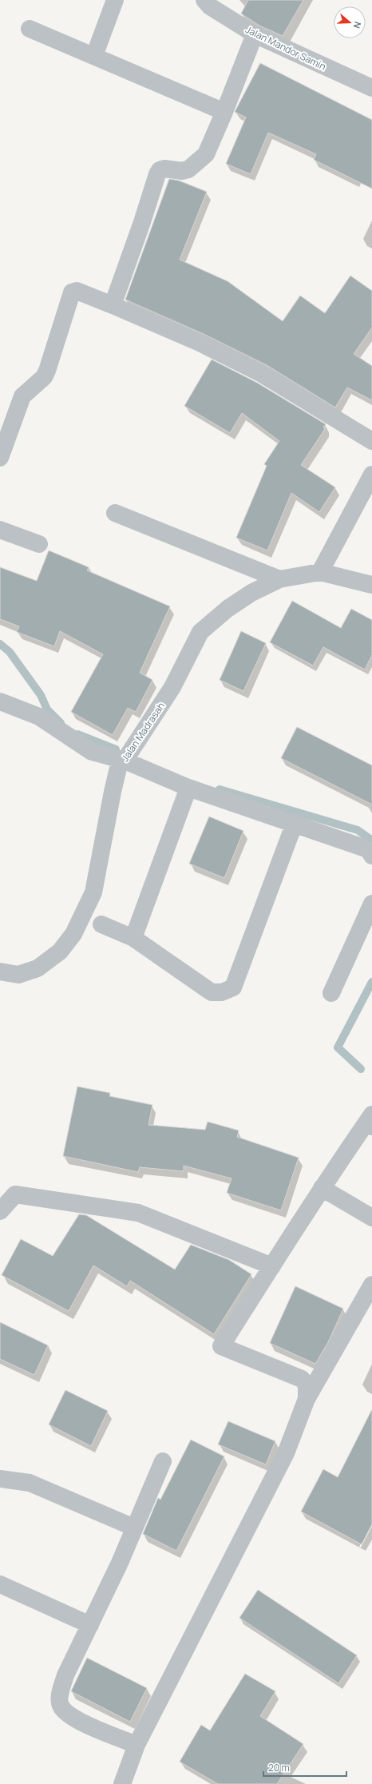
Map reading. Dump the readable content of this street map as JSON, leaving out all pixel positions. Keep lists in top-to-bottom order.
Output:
{
  "streets": {
    "street": ["Jalan Mandor Samin", "Jalan Madrasah"]
  },
  "scale_bar": "20 m",
  "north": "right"
}
